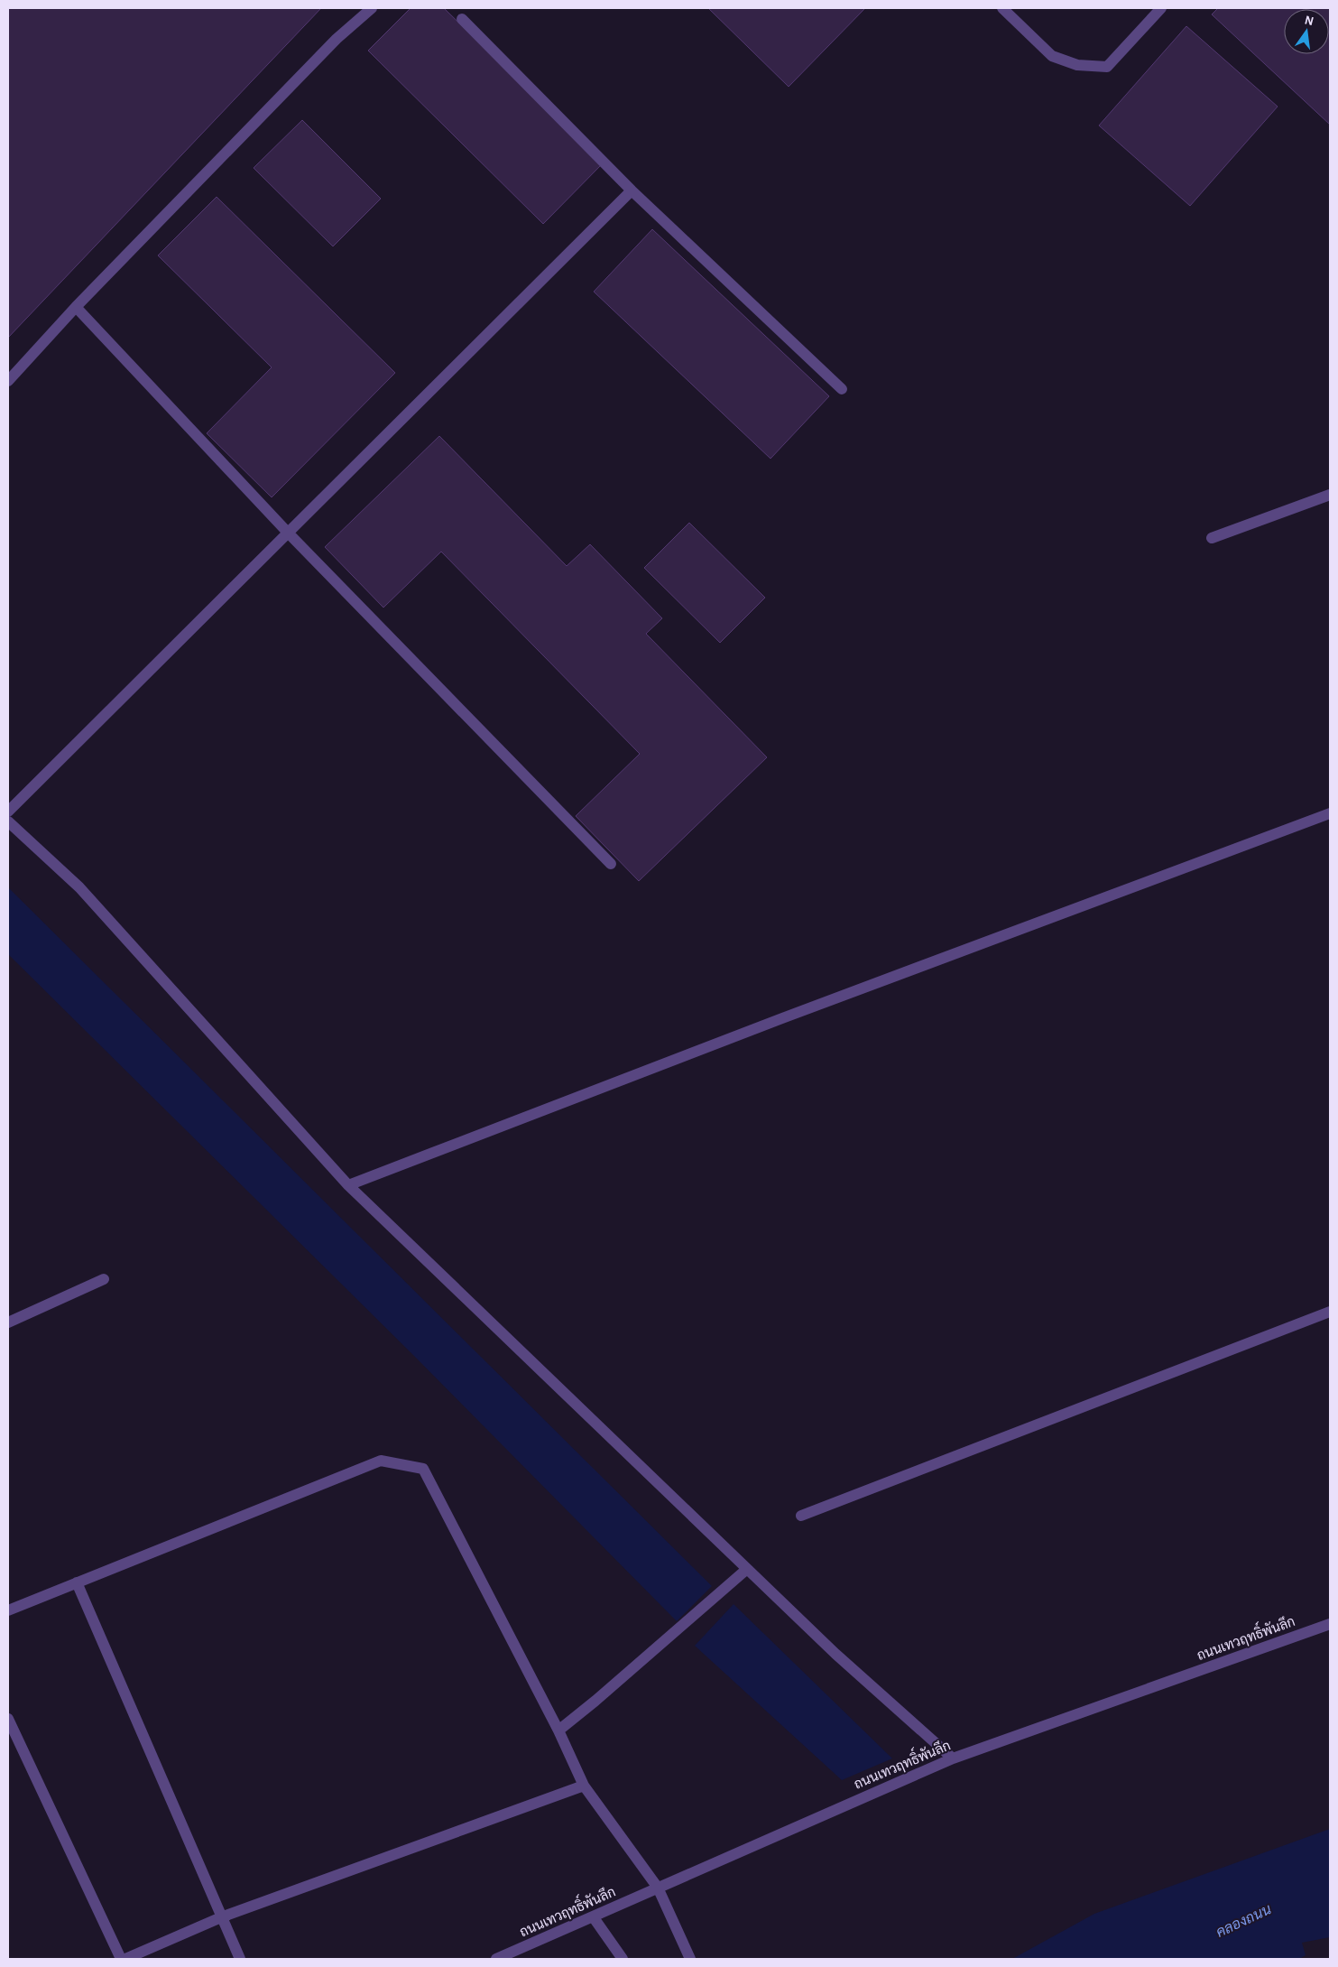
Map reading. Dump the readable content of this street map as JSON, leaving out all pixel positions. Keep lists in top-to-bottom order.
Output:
{
  "streets": {
    "street": ["ถนนเทวฤทธิ์พันลึก"]
  },
  "water": ["คลองถนน"],
  "north": "top"
}
